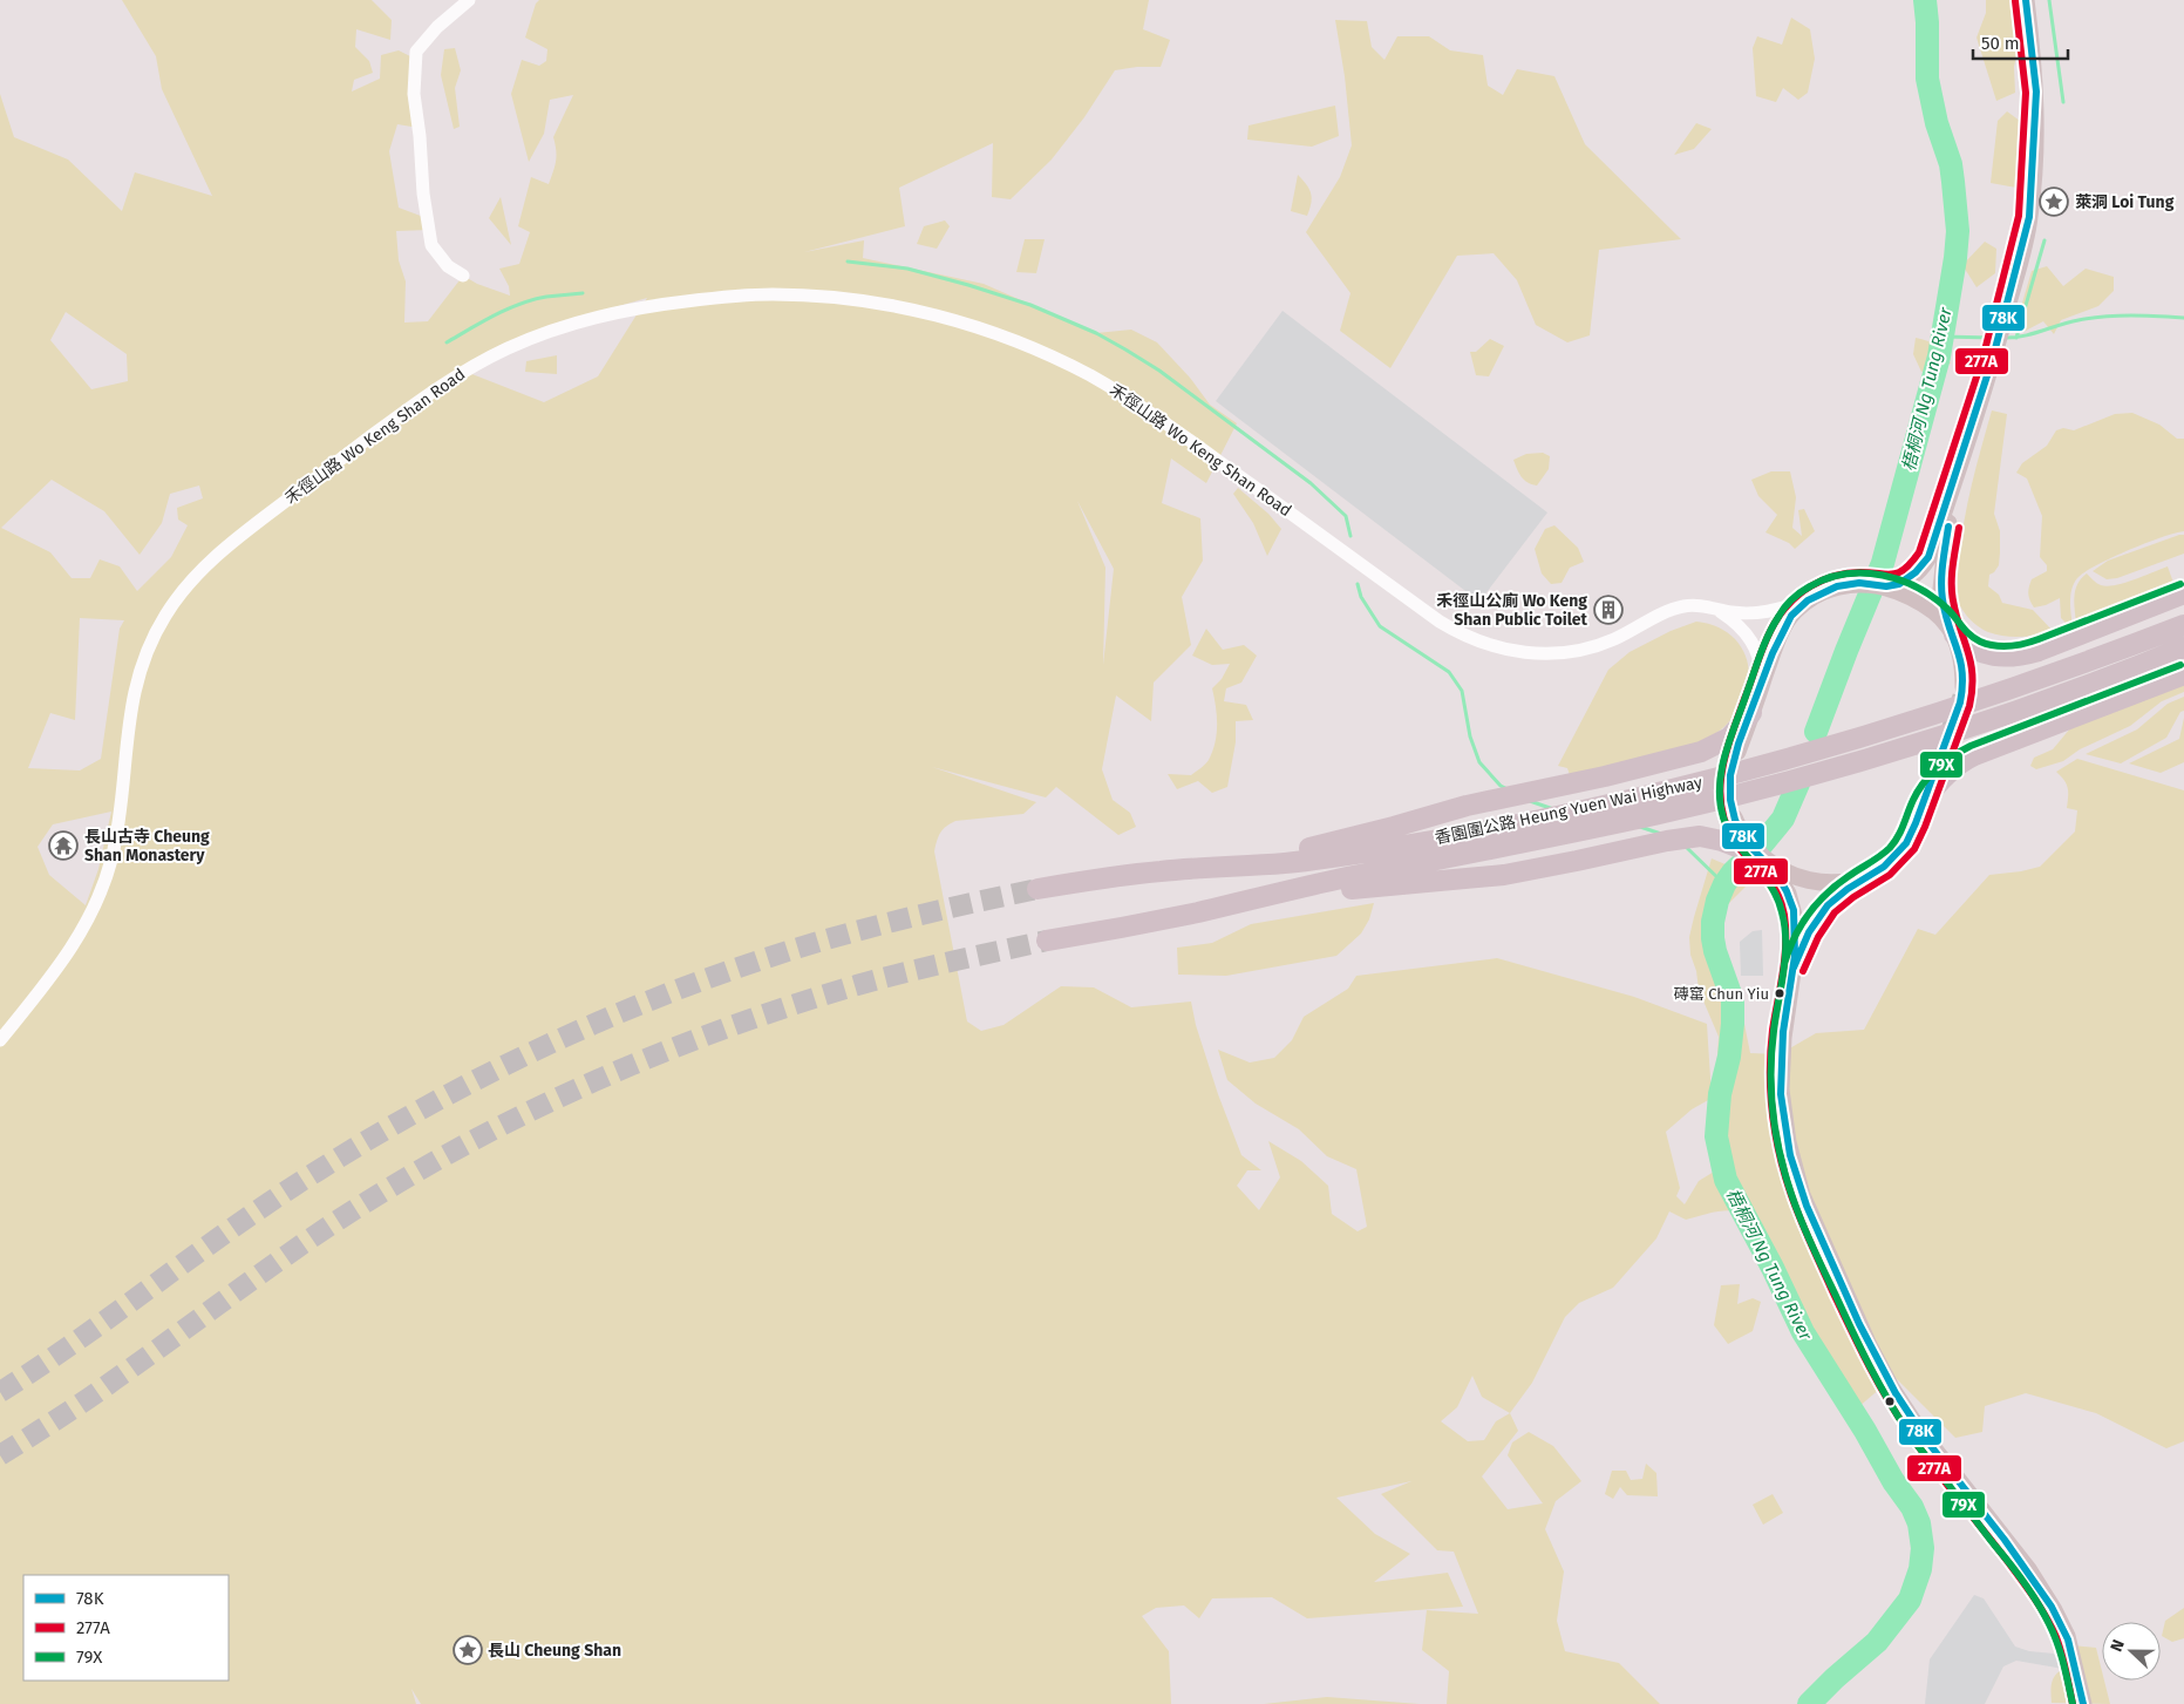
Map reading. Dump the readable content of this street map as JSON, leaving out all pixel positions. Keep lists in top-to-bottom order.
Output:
{
  "streets": {
    "highway": ["香園圍公路 Heung Yuen Wai Highway"],
    "street": ["禾徑山路 Wo Keng Shan Road"]
  },
  "water": ["梧桐河 Ng Tung River"],
  "places": {
    "place": ["萊洞 Loi Tung", "長山 Cheung Shan"],
    "building": ["禾徑山公廁 Wo Keng Shan Public Toilet"],
    "temple": ["長山古寺 Cheung Shan Monastery"],
    "other": ["磚窰 Chun Yiu"]
  },
  "lines": ["transit line 78K", "transit line 277A", "transit line 79X"],
  "legend": ["78K", "277A", "79X"],
  "scale_bar": "50 m",
  "north": "left"
}
